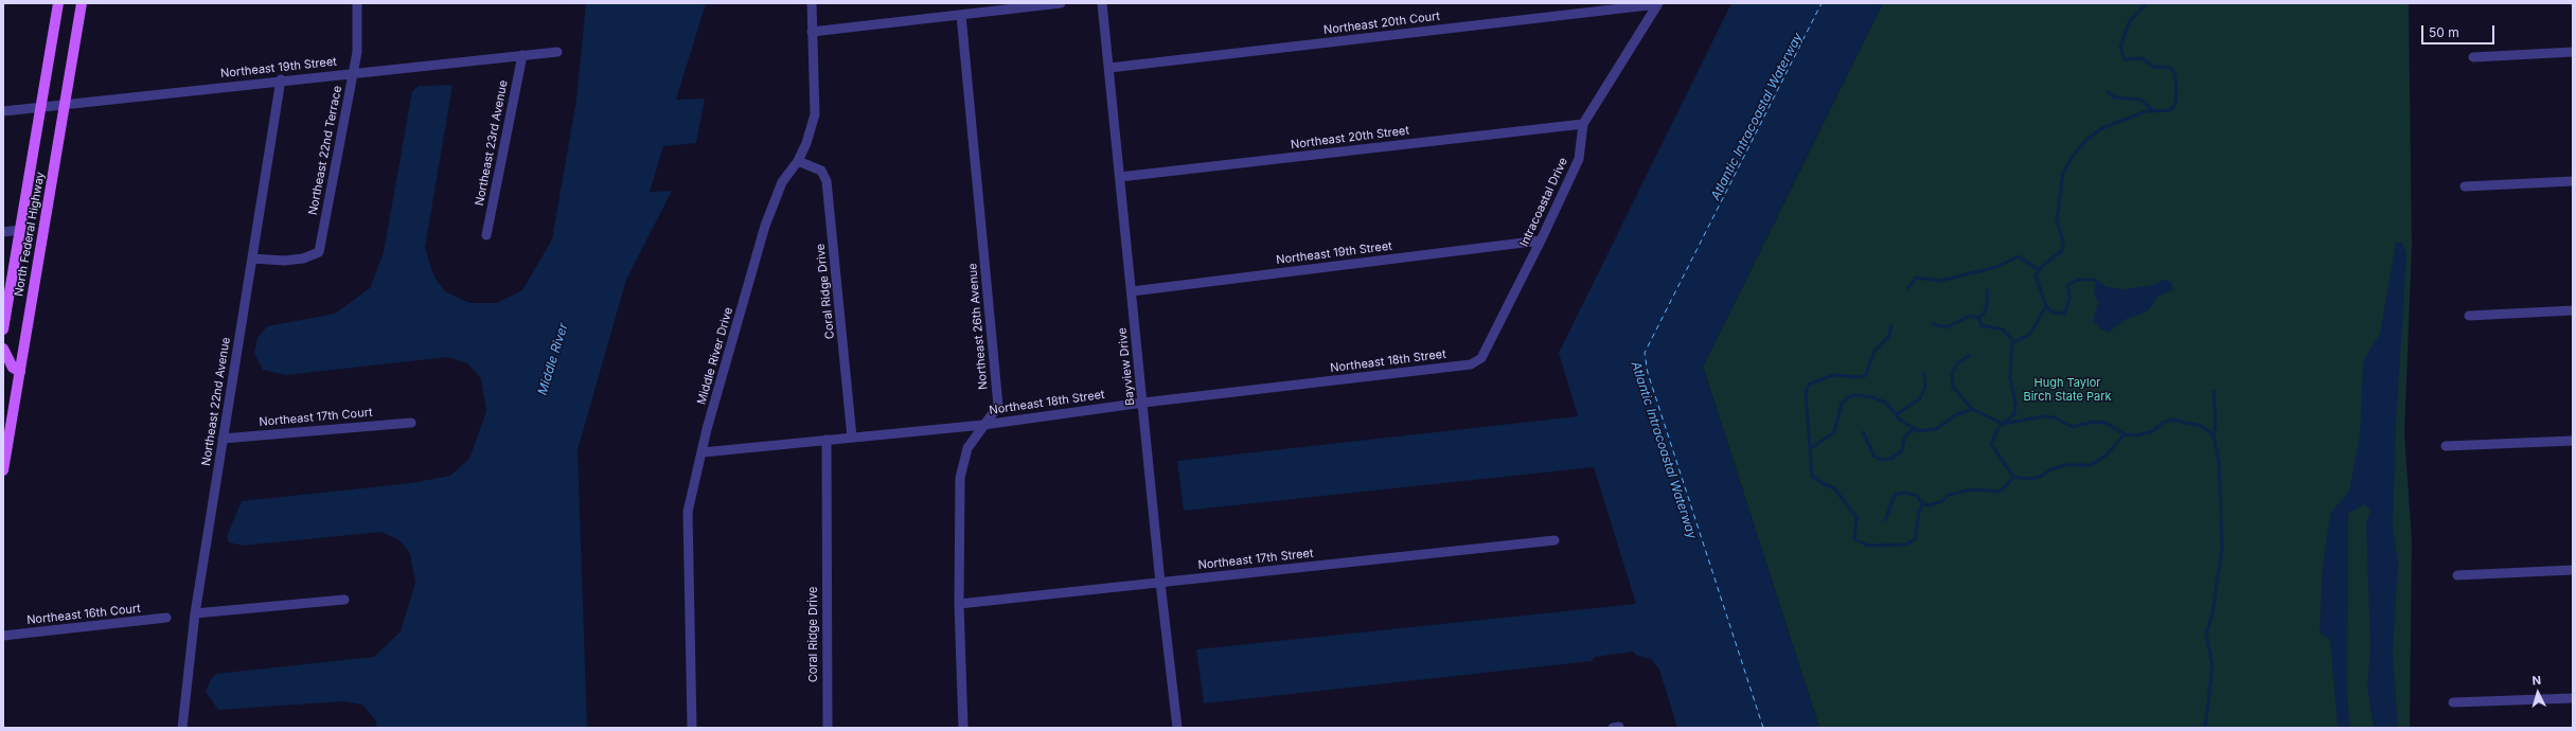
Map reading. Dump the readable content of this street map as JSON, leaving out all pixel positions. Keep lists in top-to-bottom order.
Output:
{
  "streets": {
    "main road": ["North Federal Highway"],
    "street": [
      "Northeast 20th Court",
      "Northeast 19th Street",
      "Northeast 20th Street",
      "Northeast 23rd Avenue",
      "Northeast 22nd Terrace",
      "Intracoastal Drive",
      "Coral Ridge Drive",
      "Northeast 26th Avenue",
      "Middle River Drive",
      "Northeast 18th Street",
      "Bayview Drive",
      "Northeast 22nd Avenue",
      "Northeast 17th Court",
      "Northeast 17th Street",
      "Northeast 16th Court"
    ]
  },
  "crossings": [
    ["Northeast 20th Court", "Intracoastal Drive"],
    ["Northeast 20th Court", "Bayview Drive"],
    ["Northeast 19th Street", "Northeast 23rd Avenue"],
    ["Northeast 19th Street", "Northeast 22nd Terrace"],
    ["Northeast 19th Street", "Intracoastal Drive"],
    ["Northeast 19th Street", "North Federal Highway"],
    ["Northeast 19th Street", "Bayview Drive"],
    ["Northeast 19th Street", "Northeast 22nd Avenue"],
    ["Northeast 20th Street", "Intracoastal Drive"],
    ["Northeast 20th Street", "Bayview Drive"],
    ["Northeast 22nd Terrace", "Northeast 22nd Avenue"],
    ["Intracoastal Drive", "Northeast 18th Street"],
    ["Coral Ridge Drive", "Middle River Drive"],
    ["Coral Ridge Drive", "Northeast 18th Street"],
    ["Northeast 26th Avenue", "Northeast 18th Street"],
    ["Northeast 26th Avenue", "Northeast 17th Street"],
    ["Middle River Drive", "Northeast 18th Street"],
    ["Northeast 18th Street", "Bayview Drive"],
    ["Bayview Drive", "Northeast 17th Street"],
    ["Northeast 22nd Avenue", "Northeast 17th Court"]
  ],
  "water": ["Atlantic Intracoastal Waterway", "Middle River"],
  "parks": ["Hugh Taylor Birch State Park"],
  "scale_bar": "50 m",
  "north": "top"
}
